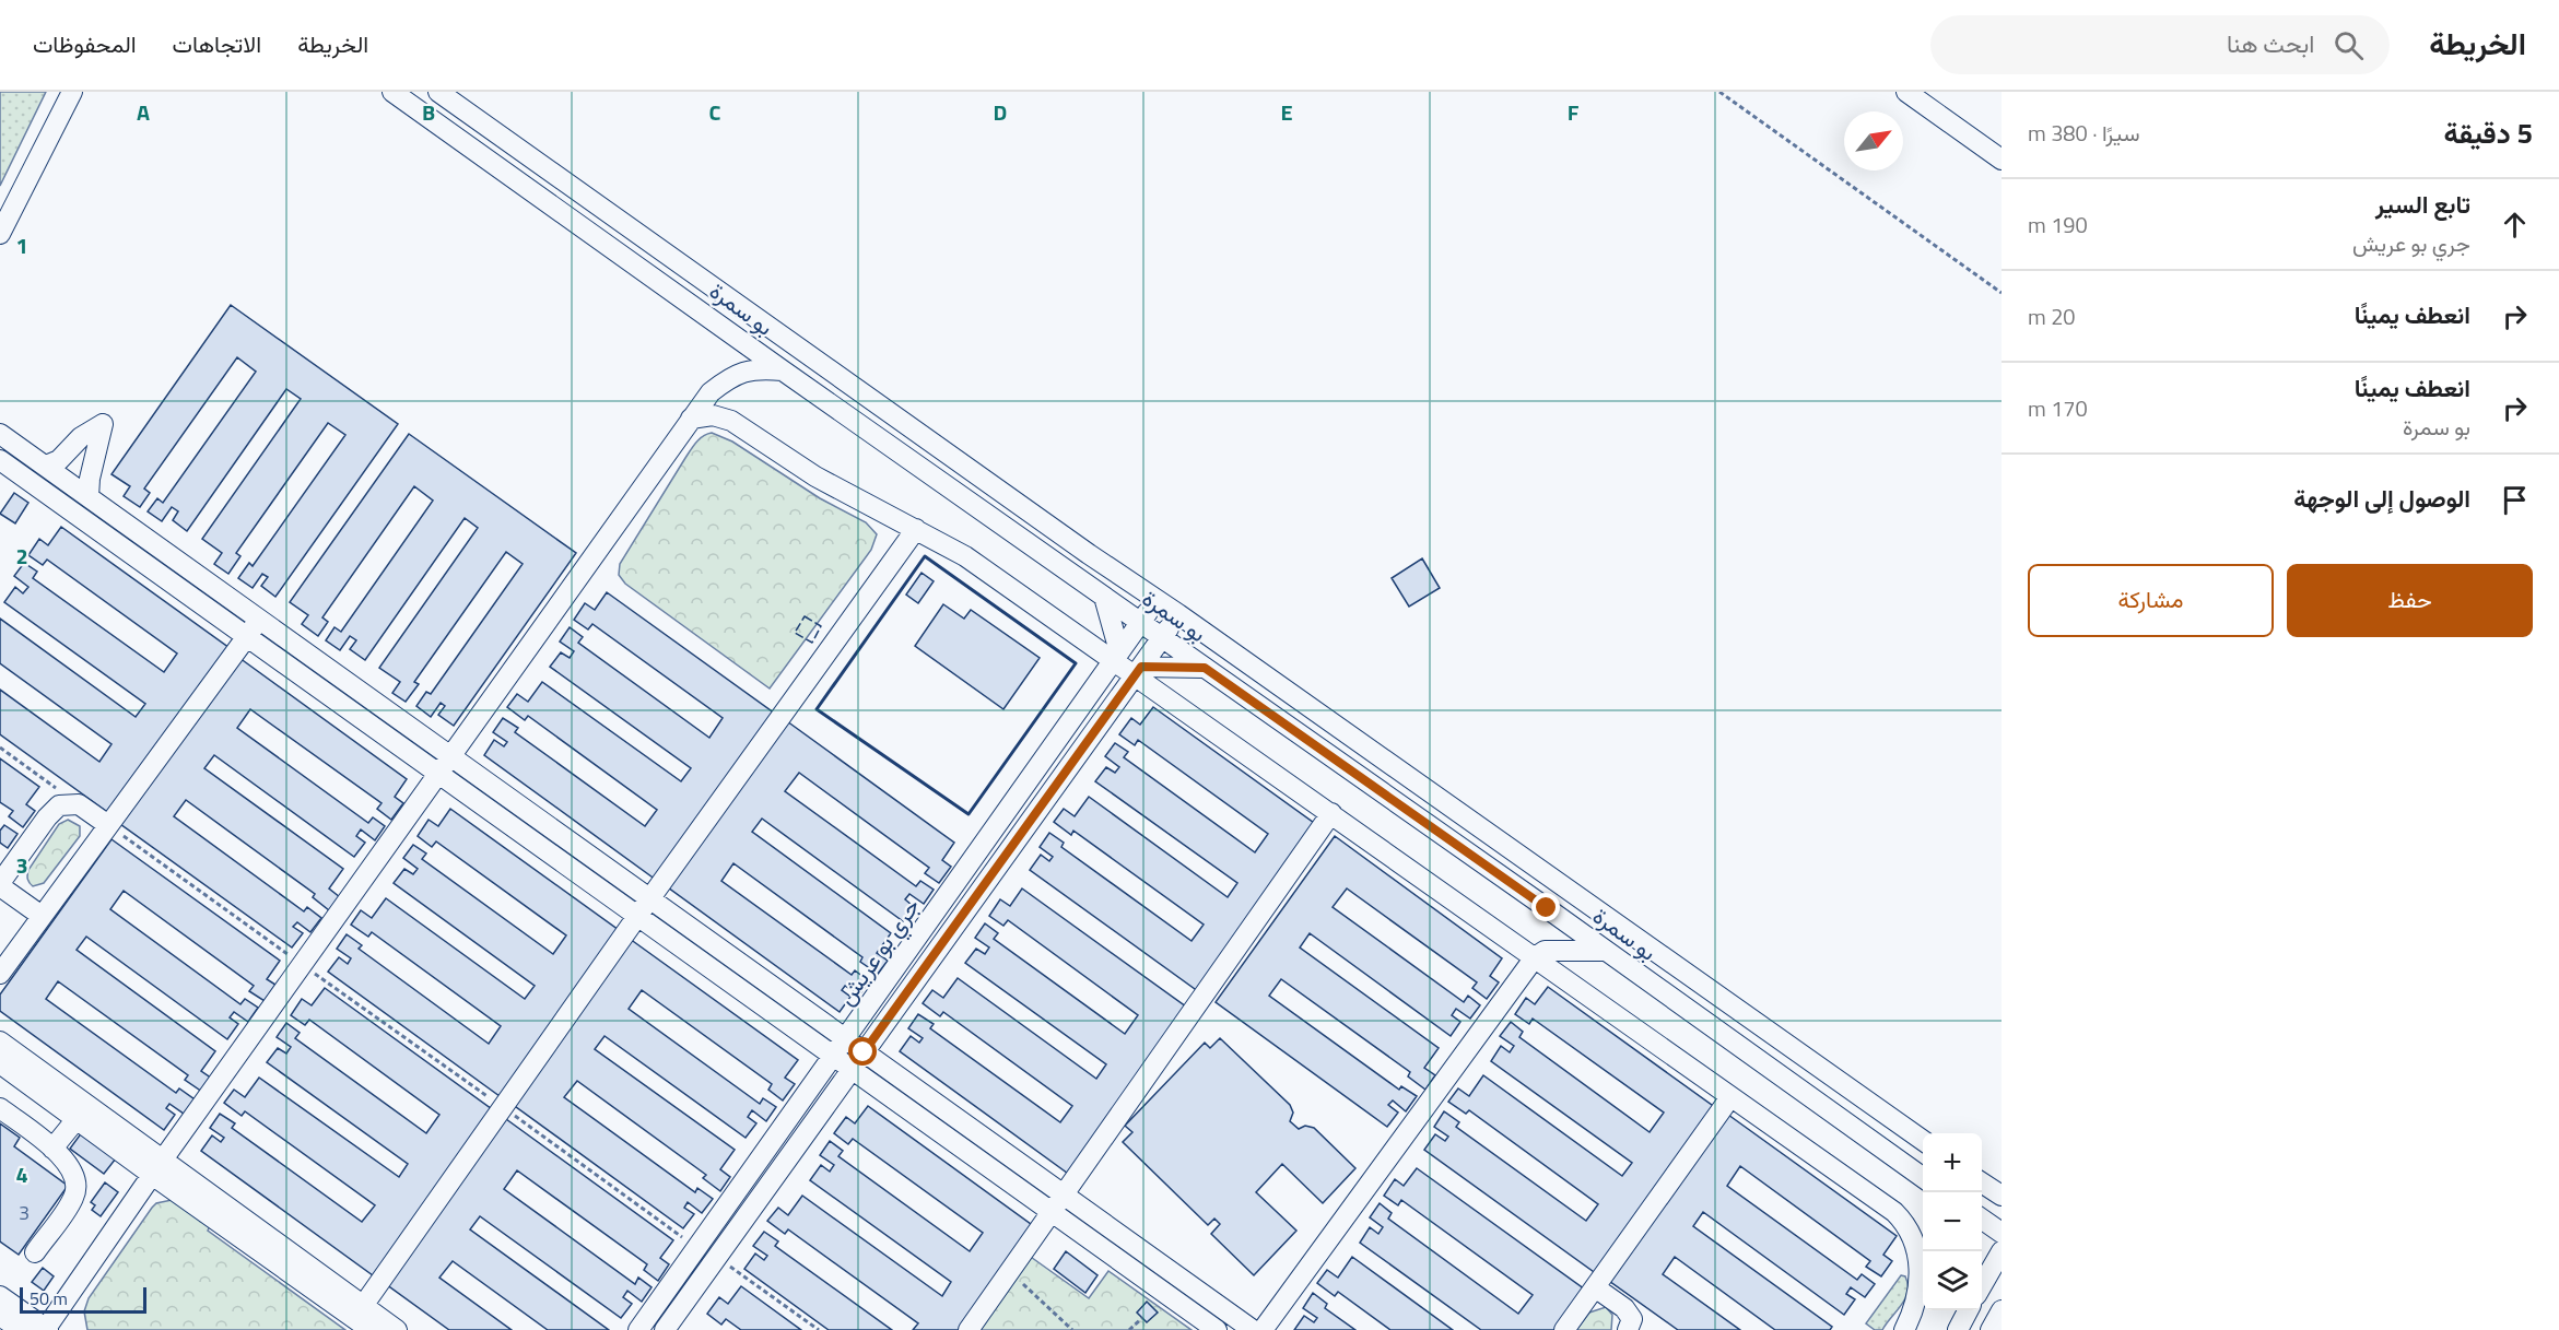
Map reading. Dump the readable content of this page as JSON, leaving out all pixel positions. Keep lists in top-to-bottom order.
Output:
{
  "streets": {
    "street": ["بو سمرة", "جري بو عريش"]
  },
  "crossings": [
    ["بو سمرة", "جري بو عريش"]
  ],
  "house_numbers": ["3"],
  "scale_bar": "50 m",
  "north": "top right",
  "page": {
    "header": "الخريطة",
    "search": "ابحث هنا",
    "nav": ["الخريطة", "الاتجاهات", "المحفوظات"],
    "heading": ["5 دقيقة", "سيرًا · 380 m"],
    "list": [
      ["تابع السير", "جري بو عريش", "190 m"],
      ["انعطف يمينًا", "20 m"],
      ["انعطف يمينًا", "بو سمرة", "170 m"],
      "الوصول إلى الوجهة"
    ],
    "buttons": ["حفظ", "مشاركة"],
    "map_buttons": ["+", "−"],
    "scale": "50 m"
  },
  "grid": {
    "columns": [
      "A",
      "B",
      "C",
      "D",
      "E",
      "F"
    ],
    "rows": [
      "1",
      "2",
      "3",
      "4"
    ]
  }
}
